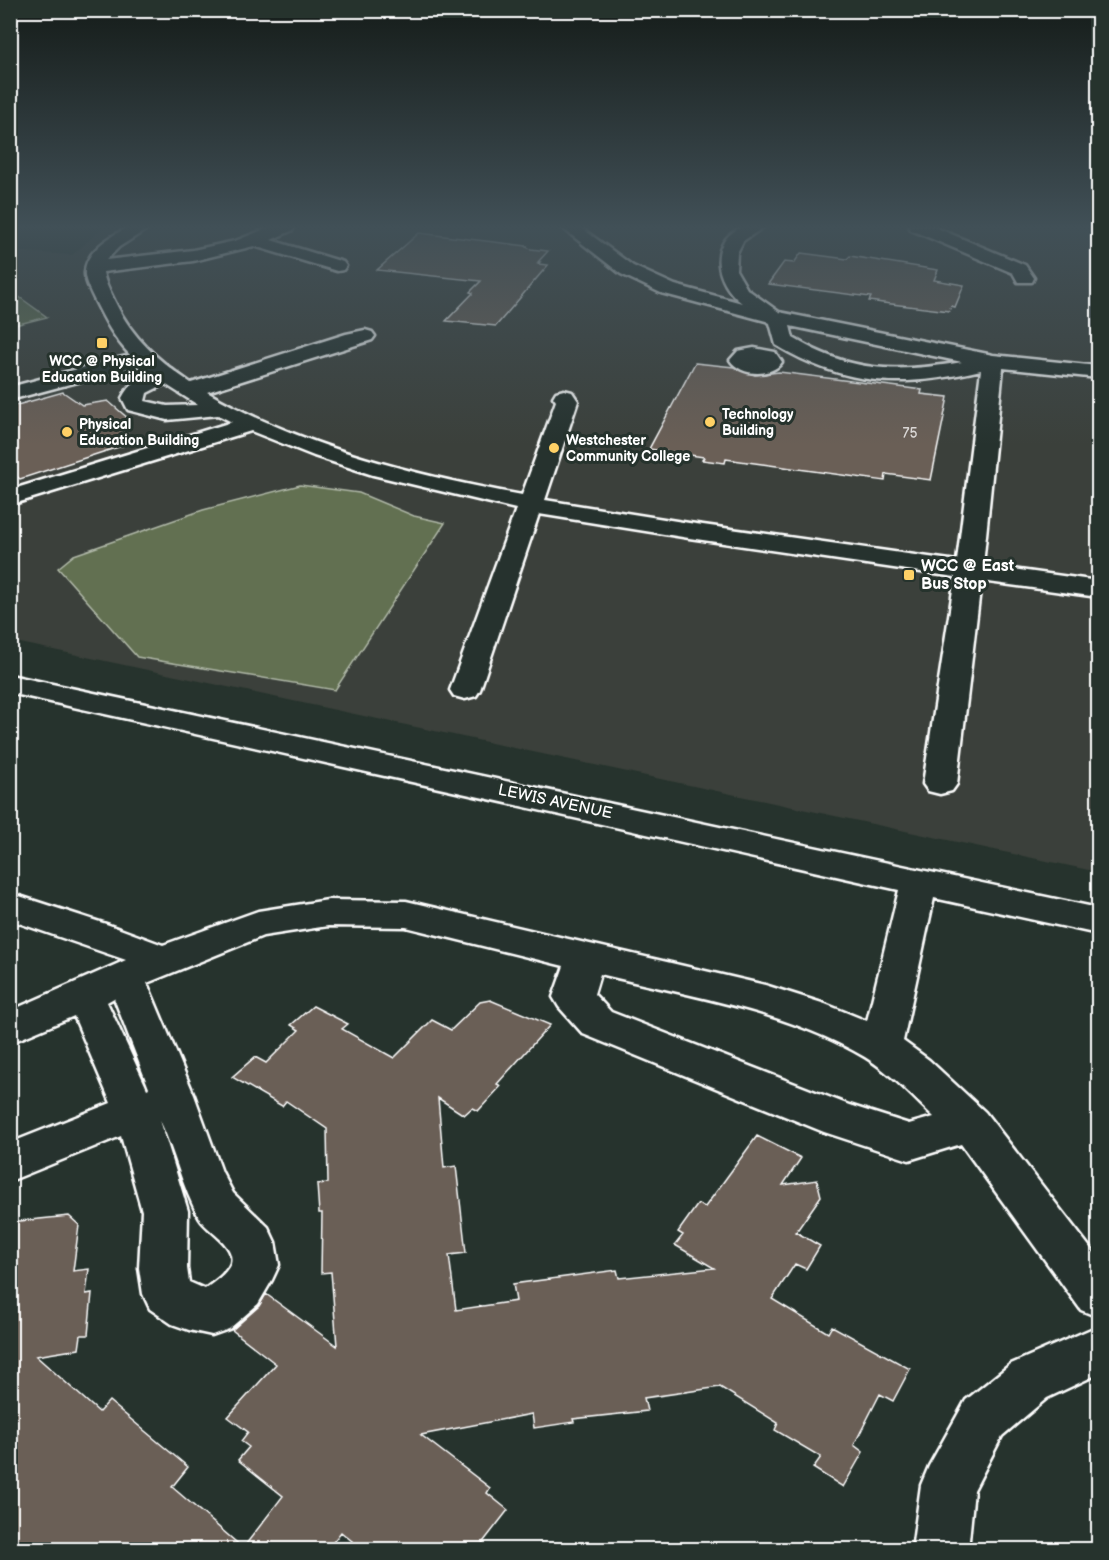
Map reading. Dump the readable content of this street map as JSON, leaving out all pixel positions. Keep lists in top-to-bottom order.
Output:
{
  "streets": {
    "street": ["LEWIS AVENUE"]
  },
  "places": {
    "transit": ["WCC @ Physical Education Building", "WCC @ East Bus Stop"],
    "other": ["Technology Building", "Physical Education Building", "Westchester Community College"]
  },
  "house_numbers": ["75"]
}
